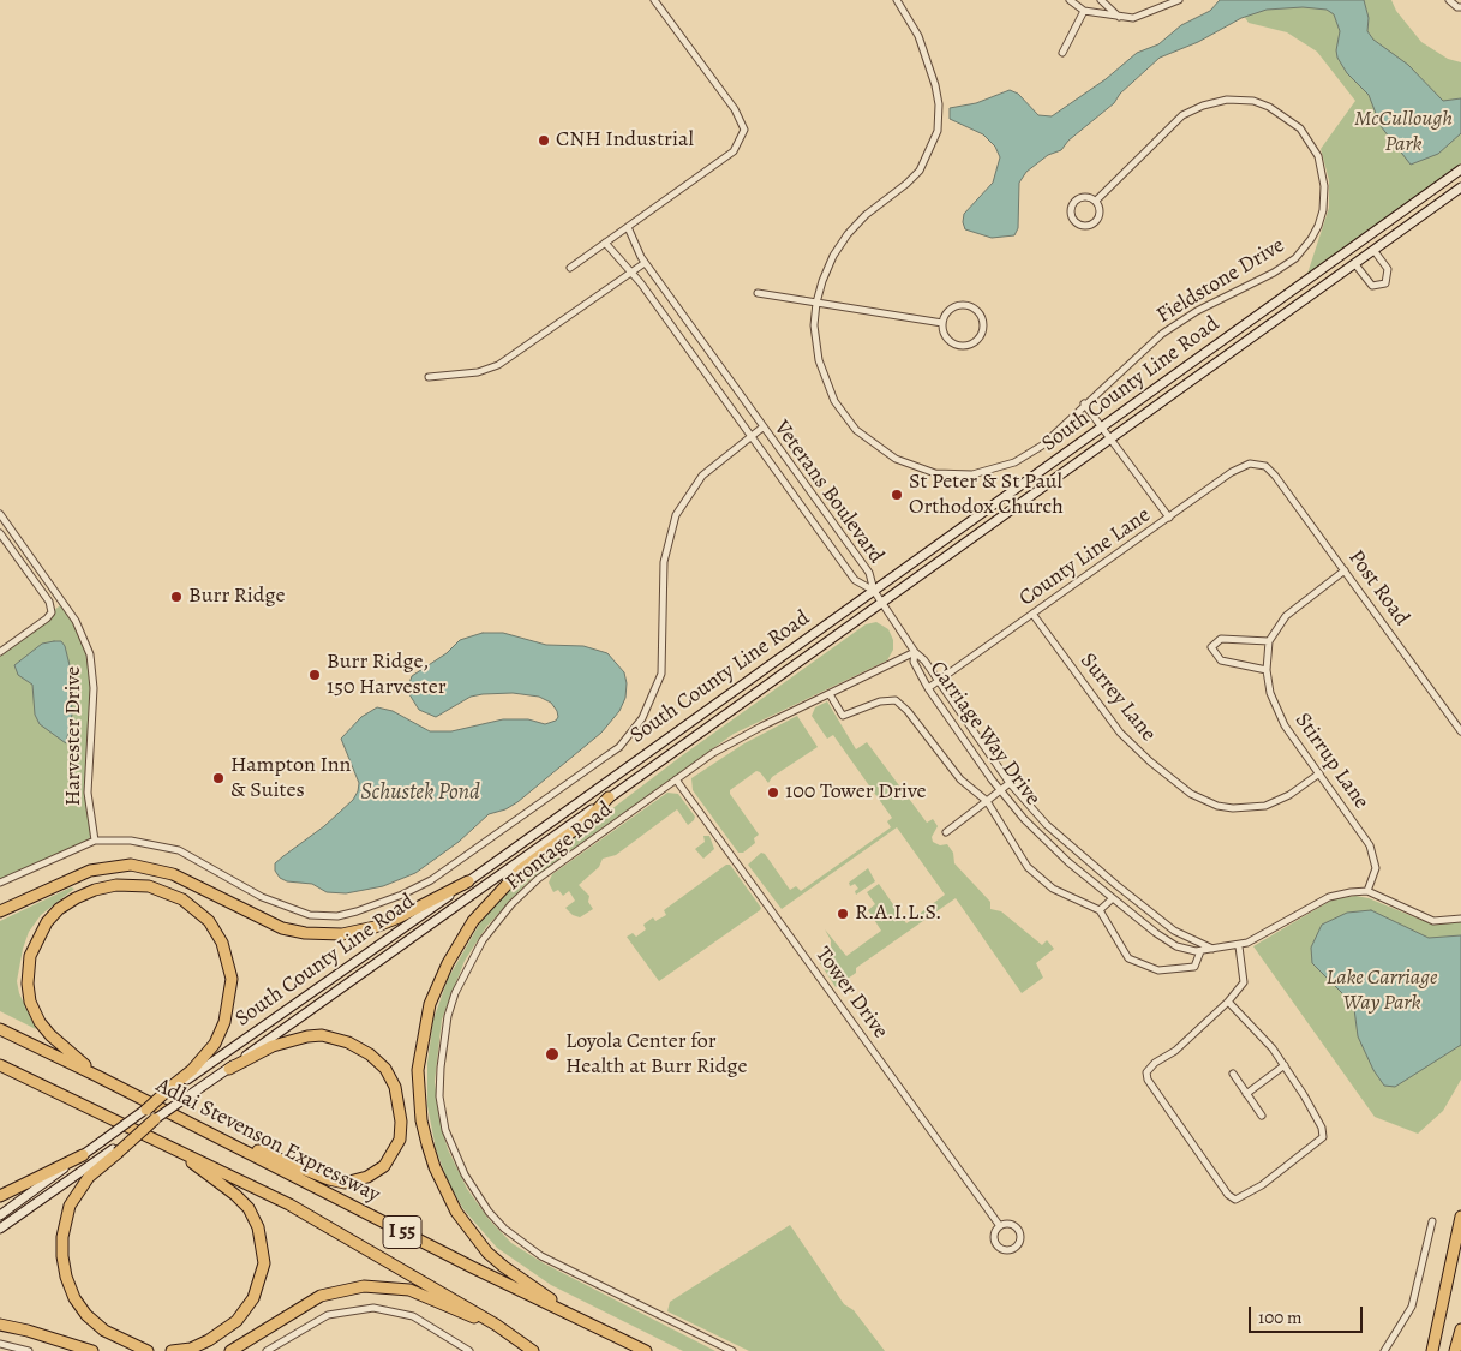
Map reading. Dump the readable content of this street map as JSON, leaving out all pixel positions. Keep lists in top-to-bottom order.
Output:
{
  "streets": {
    "highway": ["Adlai Stevenson Expressway", "I 55"],
    "main road": ["South County Line Road"],
    "street": [
      "Fieldstone Drive",
      "Veterans Boulevard",
      "County Line Lane",
      "Post Road",
      "Surrey Lane",
      "Carriage Way Drive",
      "Harvester Drive",
      "Stirrup Lane",
      "Frontage Road",
      "Tower Drive"
    ]
  },
  "crossings": [
    ["South County Line Road", "Veterans Boulevard"],
    ["County Line Lane", "Post Road"],
    ["County Line Lane", "Surrey Lane"],
    ["County Line Lane", "Carriage Way Drive"],
    ["Surrey Lane", "Stirrup Lane"],
    ["Carriage Way Drive", "Stirrup Lane"],
    ["Carriage Way Drive", "Frontage Road"],
    ["Frontage Road", "Tower Drive"]
  ],
  "water": ["Schustek Pond"],
  "parks": ["McCullough Park", "Lake Carriage Way Park"],
  "places": [
    "CNH Industrial",
    "St Peter & St Paul Orthodox Church",
    "Burr Ridge",
    "Burr Ridge, 150 Harvester",
    "Hampton Inn & Suites",
    "100 Tower Drive",
    "R.A.I.L.S.",
    "Loyola Center for Health at Burr Ridge"
  ],
  "scale_bar": "100 m"
}
